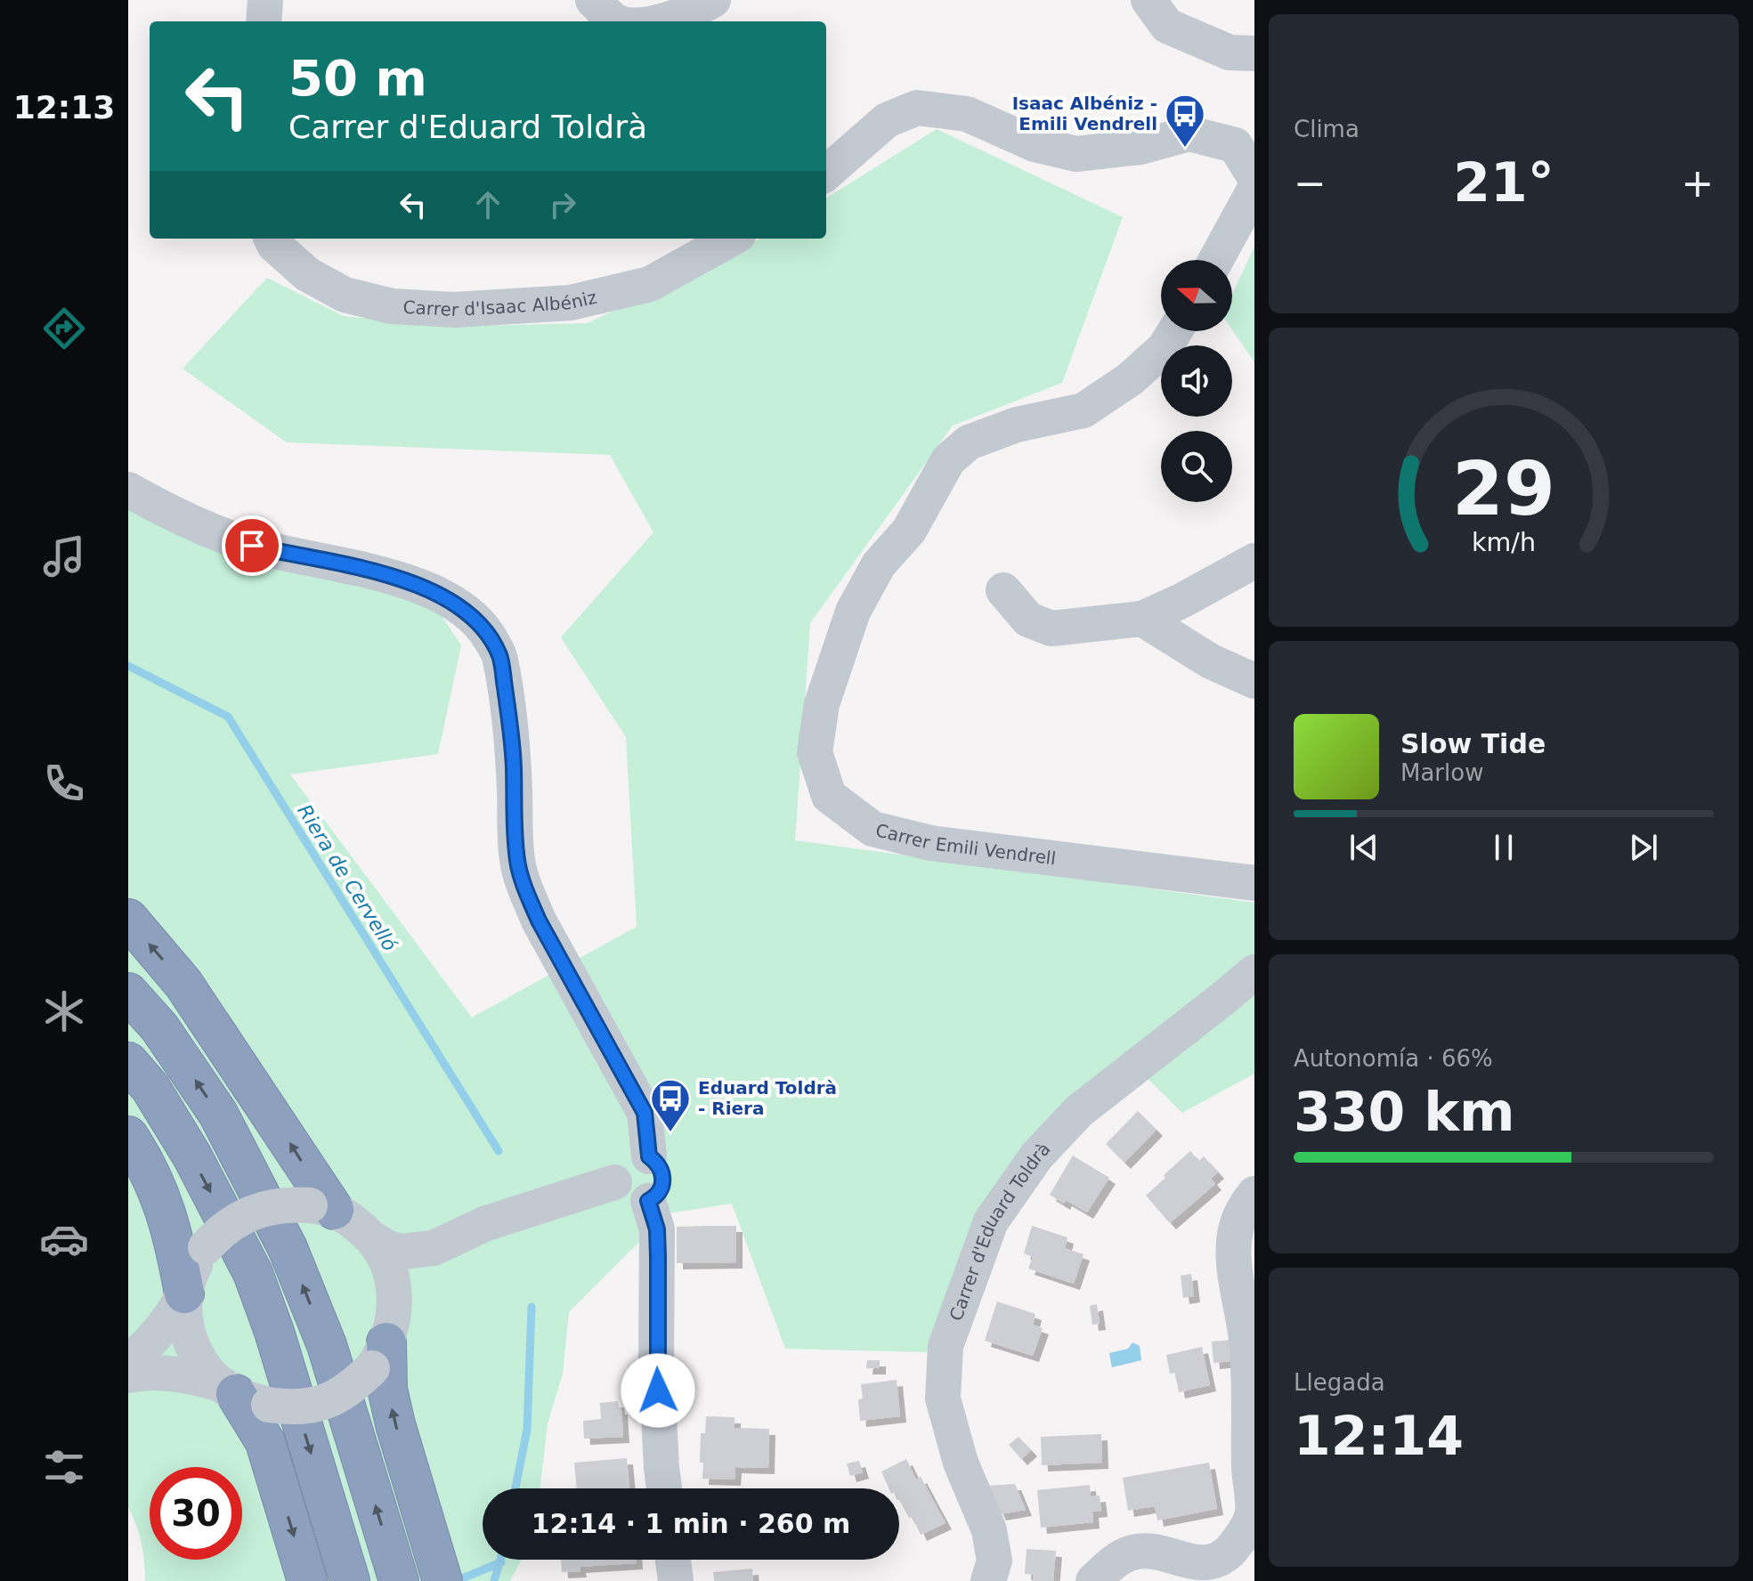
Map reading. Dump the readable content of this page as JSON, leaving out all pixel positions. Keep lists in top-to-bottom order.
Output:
{
  "streets": {
    "street": ["Carrer d'Isaac Albéniz", "Carrer Emili Vendrell", "Carrer d'Eduard Toldrà"]
  },
  "water": ["Riera de Cervelló"],
  "places": {
    "bus stop": ["Isaac Albéniz - Emili Vendrell", "Eduard Toldrà - Riera"]
  },
  "north": "left",
  "page": {
    "tabs": "12:13",
    "tile": [
      "Clima",
      ["Autonomía · 66%", "330 km"],
      ["Llegada", "12:14"]
    ],
    "turn": ["50 m", "Carrer d'Eduard Toldrà"],
    "heat": ["−", "21°", "+"],
    "song": ["Slow Tide", "Marlow"],
    "limit": "30",
    "trip": "12:14 · 1 min · 260 m",
    "gauge": ["29", "km/h"]
  }
}
